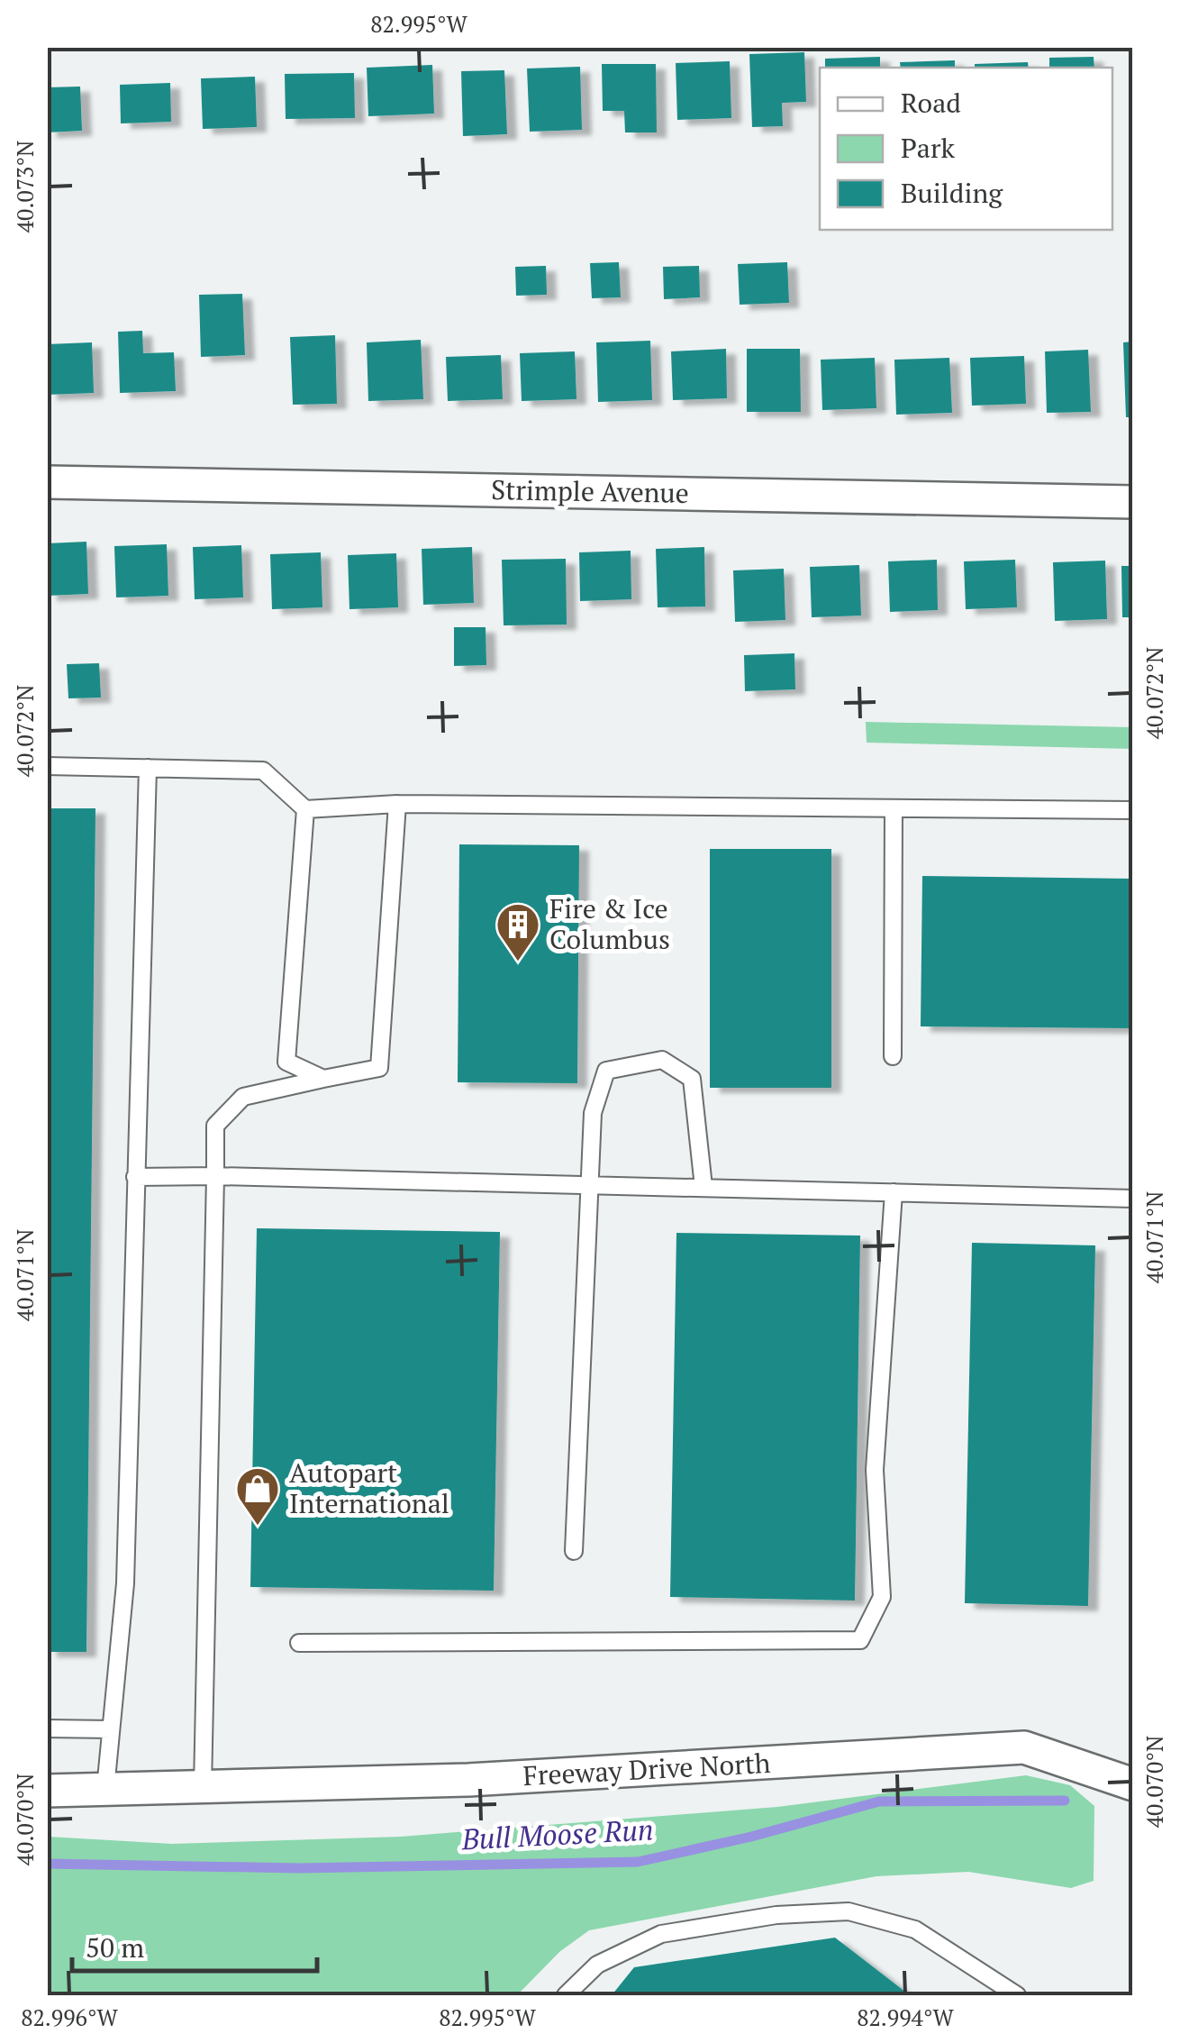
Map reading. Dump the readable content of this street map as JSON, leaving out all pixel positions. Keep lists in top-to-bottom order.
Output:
{
  "streets": {
    "street": ["Strimple Avenue", "Freeway Drive North"]
  },
  "water": ["Bull Moose Run"],
  "places": {
    "building": ["Fire & Ice Columbus"],
    "shop": ["Autopart International"]
  },
  "legend": ["Road", "Park", "Building"],
  "scale_bar": "50 m",
  "coordinates": [
    "82.995°W",
    "40.073°N",
    "40.072°N",
    "40.071°N",
    "40.070°N",
    "82.996°W",
    "82.994°W"
  ]
}
